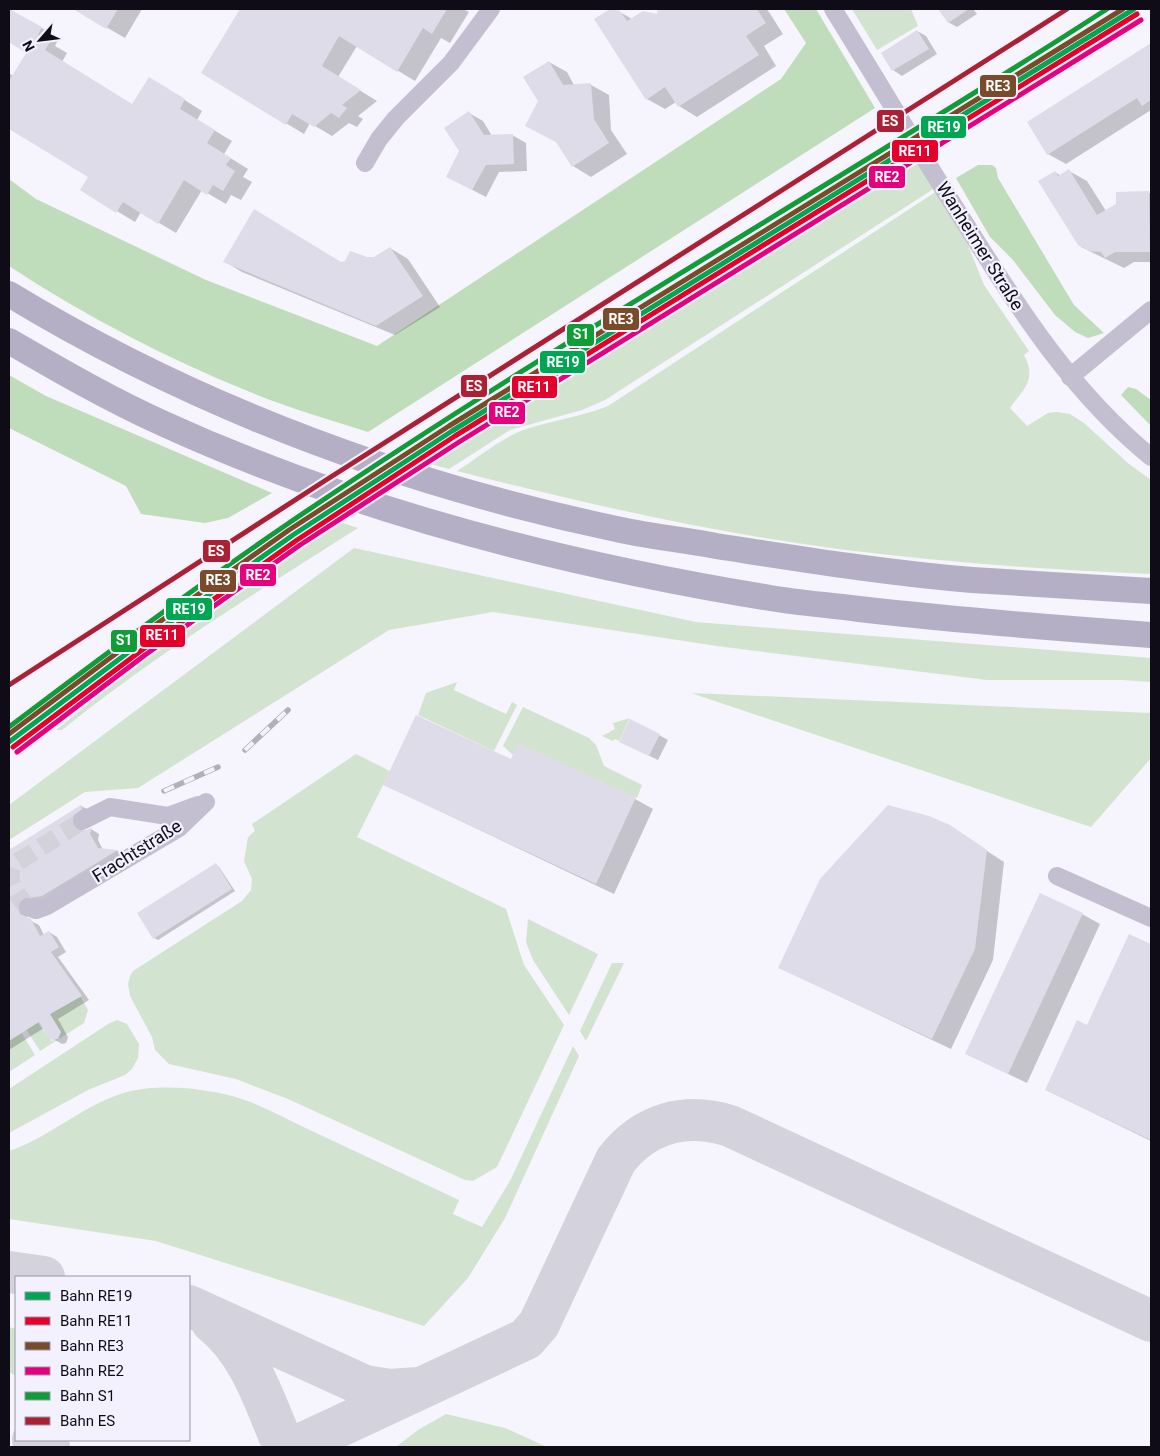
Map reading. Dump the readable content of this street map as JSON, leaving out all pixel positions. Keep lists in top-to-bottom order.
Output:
{
  "streets": {
    "street": ["Wanheimer Straße", "Frachtstraße"]
  },
  "lines": [
    "rail line RE19",
    "rail line RE3",
    "rail line S1",
    "rail line ES",
    "rail line RE11",
    "rail line RE2"
  ],
  "legend": [
    "Bahn RE19",
    "Bahn RE11",
    "Bahn RE3",
    "Bahn RE2",
    "Bahn S1",
    "Bahn ES"
  ],
  "north": "bottom left"
}
